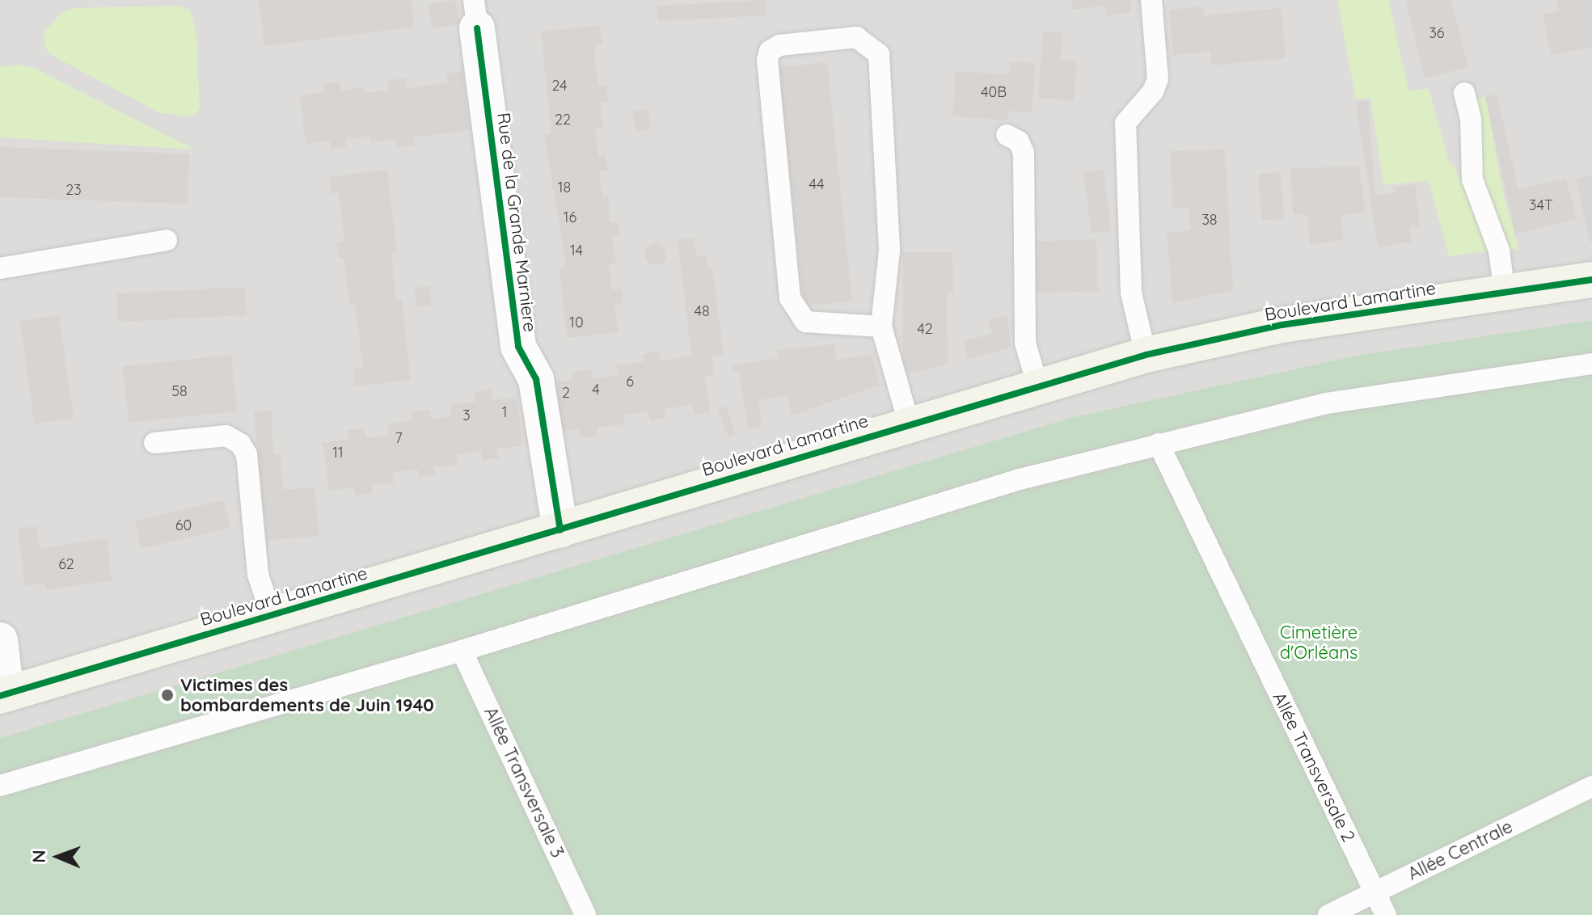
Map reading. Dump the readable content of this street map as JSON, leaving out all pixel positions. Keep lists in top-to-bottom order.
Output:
{
  "streets": {
    "street": ["Rue de la Grande Marniere", "Boulevard Lamartine"],
    "lane": ["Allée Transversale 2", "Allée Transversale 3", "Allée Centrale"]
  },
  "crossings": [
    ["Rue de la Grande Marniere", "Boulevard Lamartine"],
    ["Allée Transversale 2", "Allée Centrale"]
  ],
  "parks": ["Cimetière d'Orléans"],
  "places": ["Victimes des bombardements de Juin 1940"],
  "house_numbers": [
    "36",
    "24",
    "40B",
    "22",
    "44",
    "18",
    "23",
    "34T",
    "16",
    "38",
    "14",
    "48",
    "10",
    "42",
    "6",
    "4",
    "58",
    "2",
    "1",
    "3",
    "7",
    "11",
    "60",
    "62"
  ],
  "north": "left"
}
